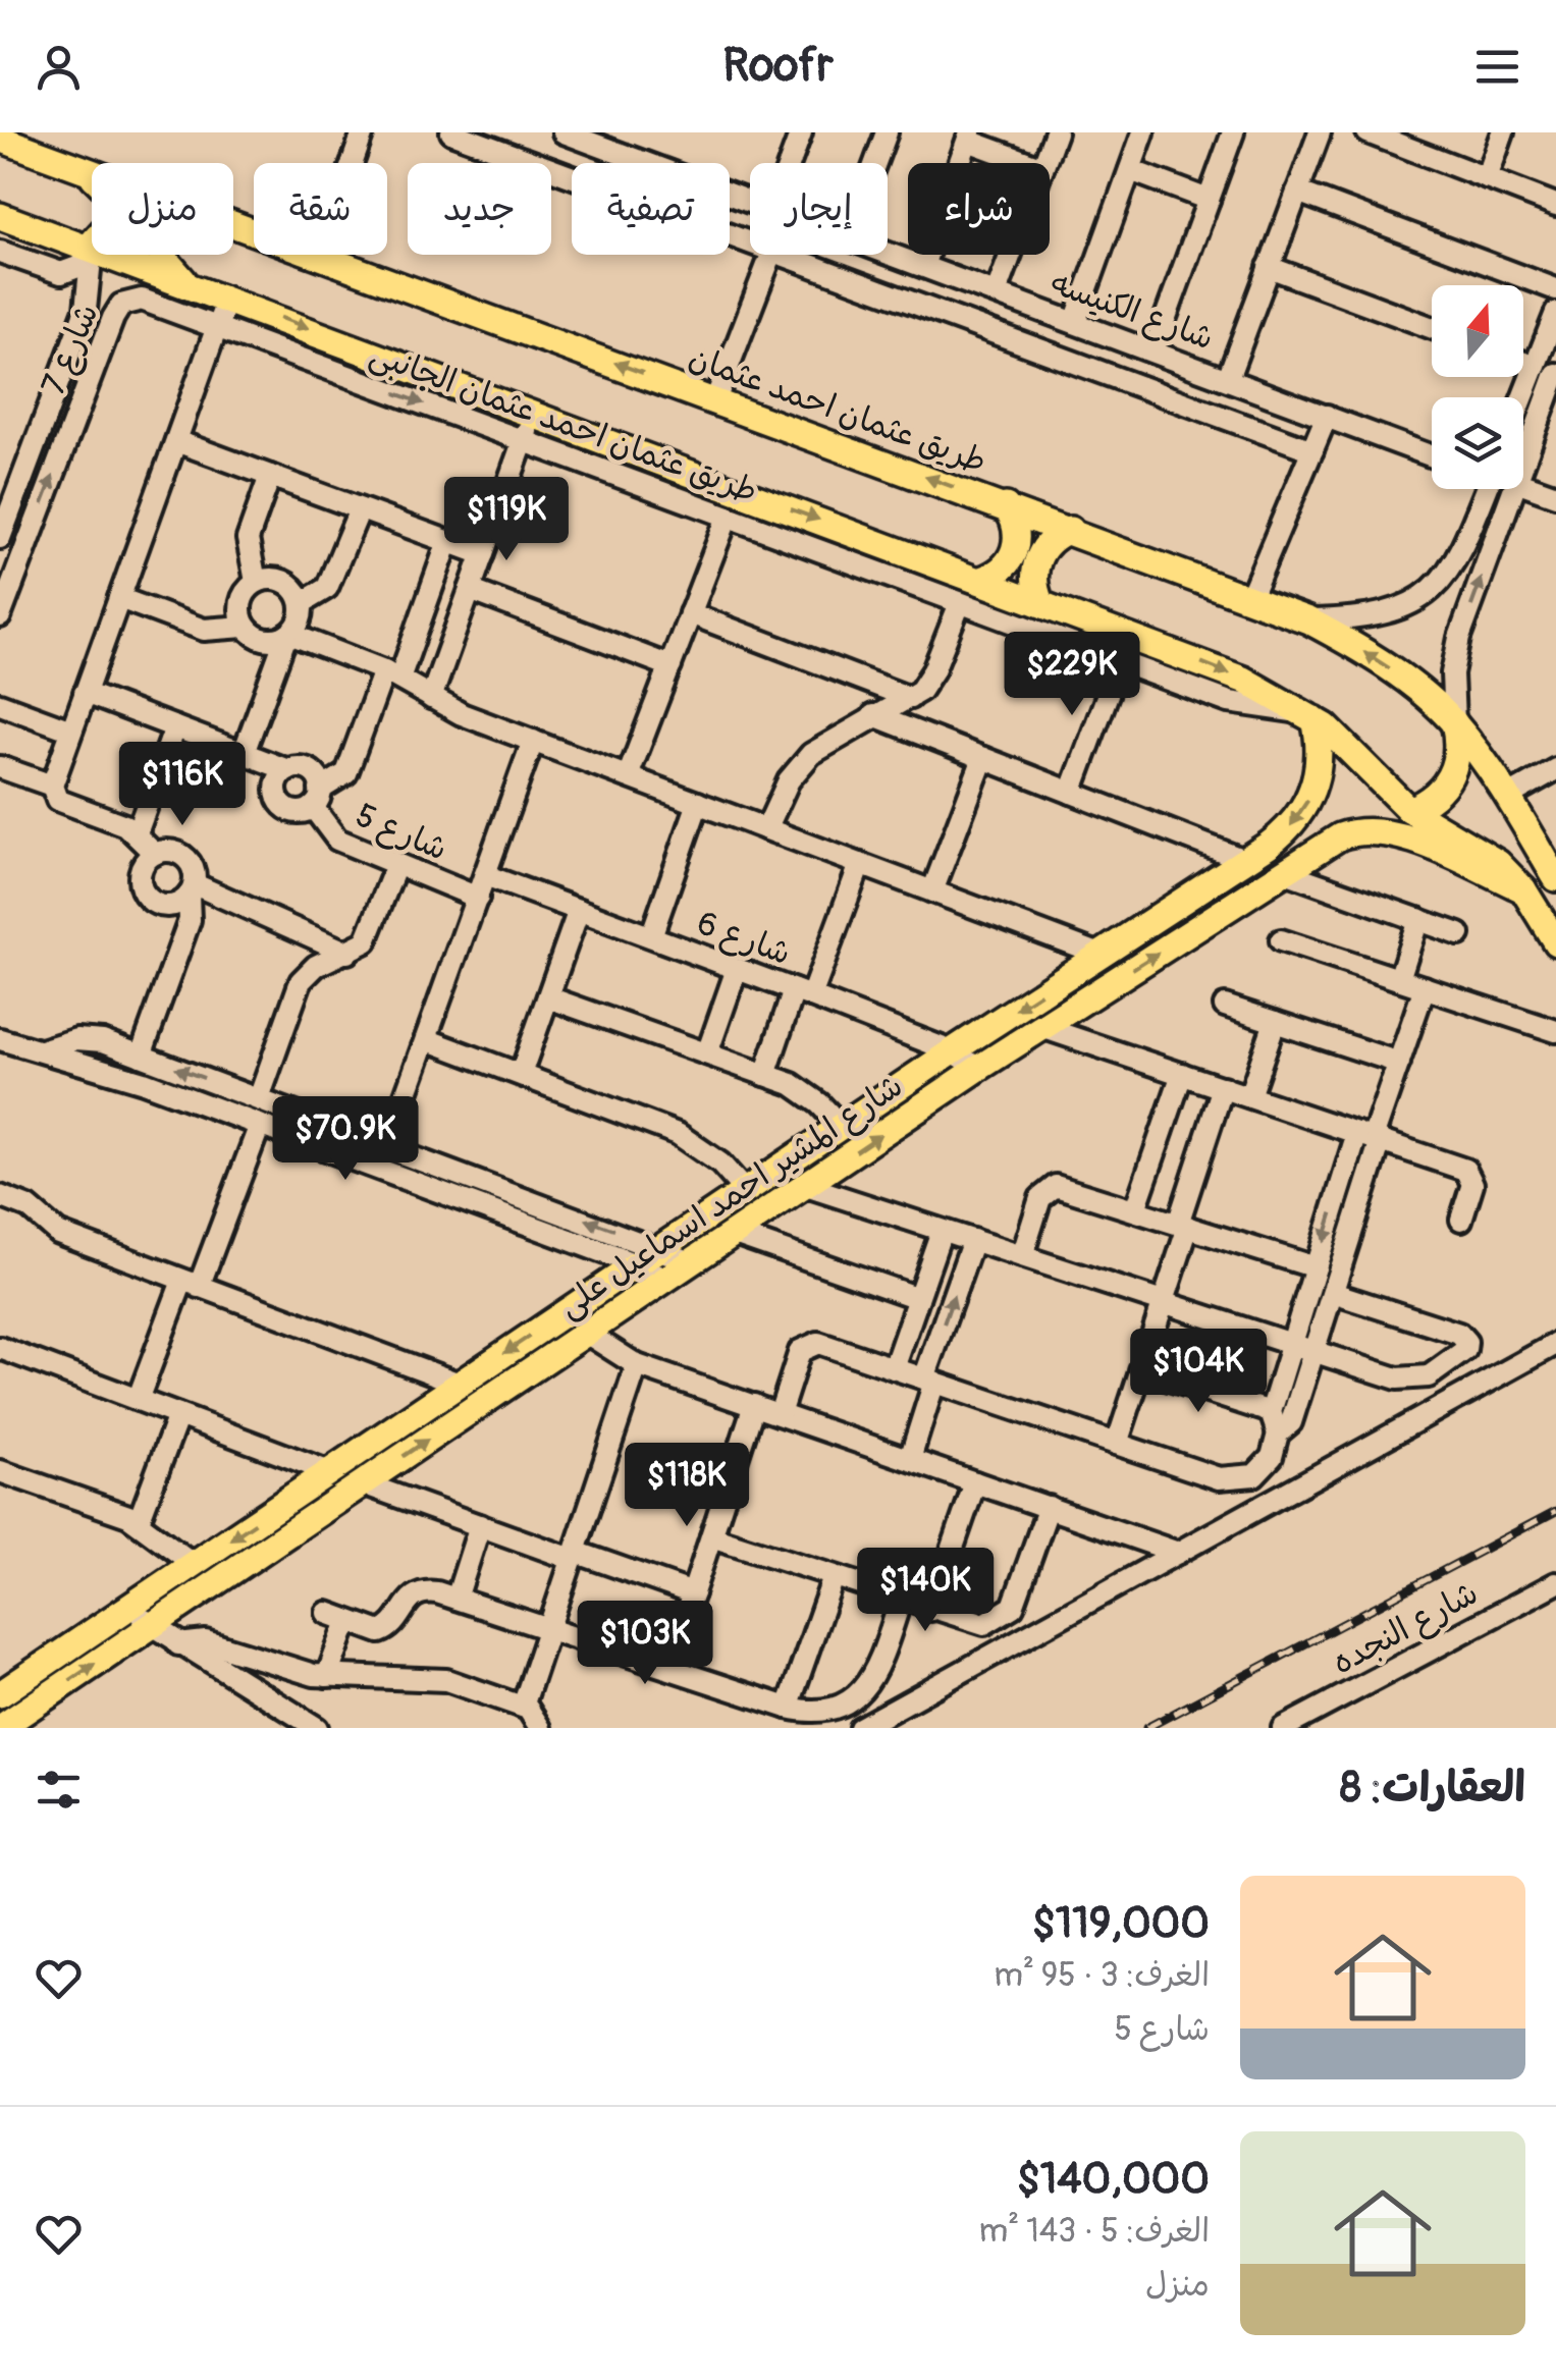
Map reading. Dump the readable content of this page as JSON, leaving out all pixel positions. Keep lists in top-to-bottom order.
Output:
{
  "streets": {
    "main road": ["طريق عثمان احمد عثمان", "شارع المشير احمد اسماعيل على"],
    "street": [
      "شارع الكنيسه",
      "شارع 7",
      "طريق عثمان احمد عثمان الجانبى",
      "شارع 5",
      "شارع 6",
      "شارع النجده"
    ]
  },
  "crossings": [
    ["شارع 7", "طريق عثمان احمد عثمان الجانبى"],
    ["طريق عثمان احمد عثمان الجانبى", "شارع المشير احمد اسماعيل على"],
    ["شارع 6", "شارع المشير احمد اسماعيل على"]
  ],
  "north": "top",
  "page": {
    "header": "Roofr",
    "chip": [
      "شراء",
      "إيجار",
      "تصفية",
      "جديد",
      "شقة",
      "منزل"
    ],
    "price": [
      "$119K",
      "$229K",
      "$116K",
      "$70.9K",
      "$104K",
      "$118K",
      "$140K",
      "$103K"
    ],
    "heading": "العقارات: 8",
    "list": [
      {
        "name": "$119,000",
        "note": "الغرف: 3 · 95 m² · شارع 5"
      },
      {
        "name": "$140,000",
        "note": "الغرف: 5 · 143 m² · منزل"
      }
    ]
  }
}
